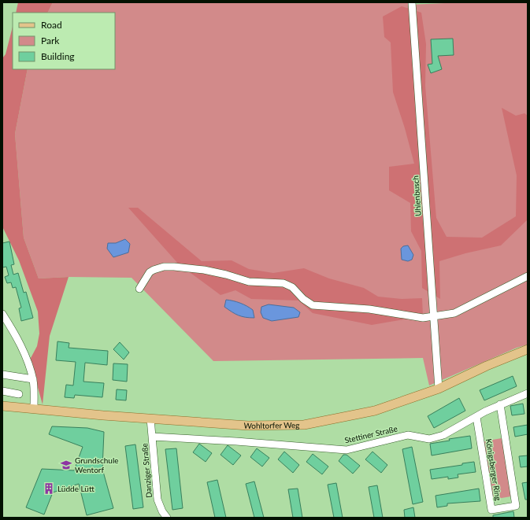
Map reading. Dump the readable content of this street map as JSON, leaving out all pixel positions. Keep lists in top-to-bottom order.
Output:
{
  "streets": {
    "main road": ["Wohltorfer Weg"],
    "street": [
      "Uhlenbusch",
      "Stettiner Straße",
      "Königsberger Ring",
      "Danziger Straße"
    ]
  },
  "crossings": [
    ["Uhlenbusch", "Wohltorfer Weg"],
    ["Wohltorfer Weg", "Danziger Straße"],
    ["Stettiner Straße", "Königsberger Ring"],
    ["Stettiner Straße", "Danziger Straße"]
  ],
  "places": {
    "school or university": ["Grundschule Wentorf"],
    "building": ["Lüdde Lütt"]
  },
  "legend": ["Road", "Park", "Building"]
}
